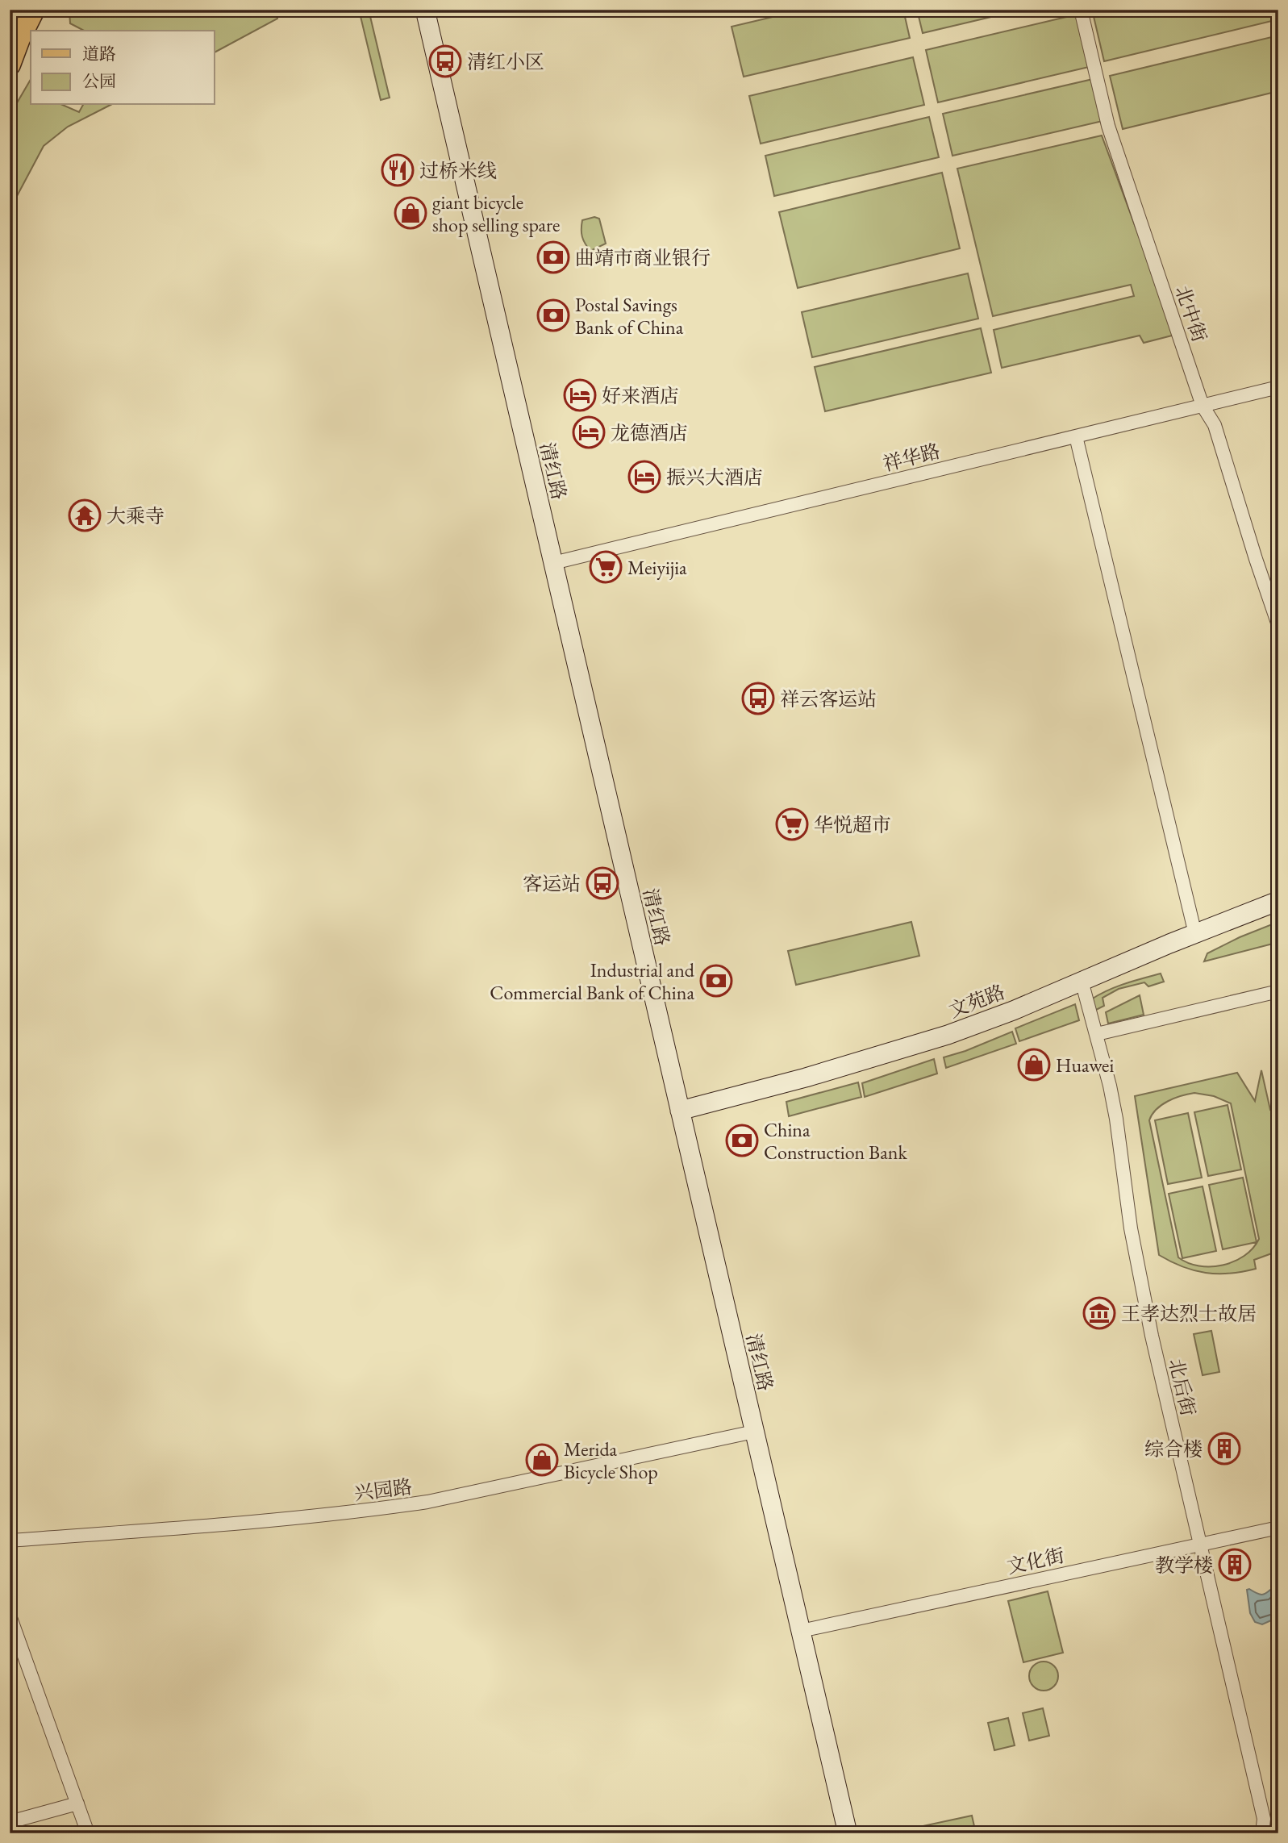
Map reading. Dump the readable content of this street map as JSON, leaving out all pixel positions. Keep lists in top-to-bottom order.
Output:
{
  "streets": {
    "main road": ["清红路", "文苑路"],
    "street": [
      "北中街",
      "祥华路",
      "北后街",
      "兴园路",
      "文化街"
    ]
  },
  "crossings": [
    ["北中街", "祥华路"],
    ["祥华路", "清红路"],
    ["清红路", "文苑路"],
    ["清红路", "兴园路"],
    ["清红路", "文化街"],
    ["文苑路", "北后街"],
    ["北后街", "文化街"]
  ],
  "places": {
    "bus stop": ["清红小区", "祥云客运站", "客运站"],
    "restaurant": ["过桥米线"],
    "shop": ["giant bicycle shop selling spare", "Huawei", "Merida Bicycle Shop"],
    "bank": [
      "曲靖市商业银行",
      "Postal Savings Bank of China",
      "Industrial and Commercial Bank of China",
      "China Construction Bank"
    ],
    "hotel": ["好来酒店", "龙德酒店", "振兴大酒店"],
    "temple": ["大乘寺"],
    "supermarket": ["Meiyijia", "华悦超市"],
    "museum": ["王孝达烈士故居"],
    "building": ["综合楼", "教学楼"]
  },
  "legend": ["道路", "公园"]
}
